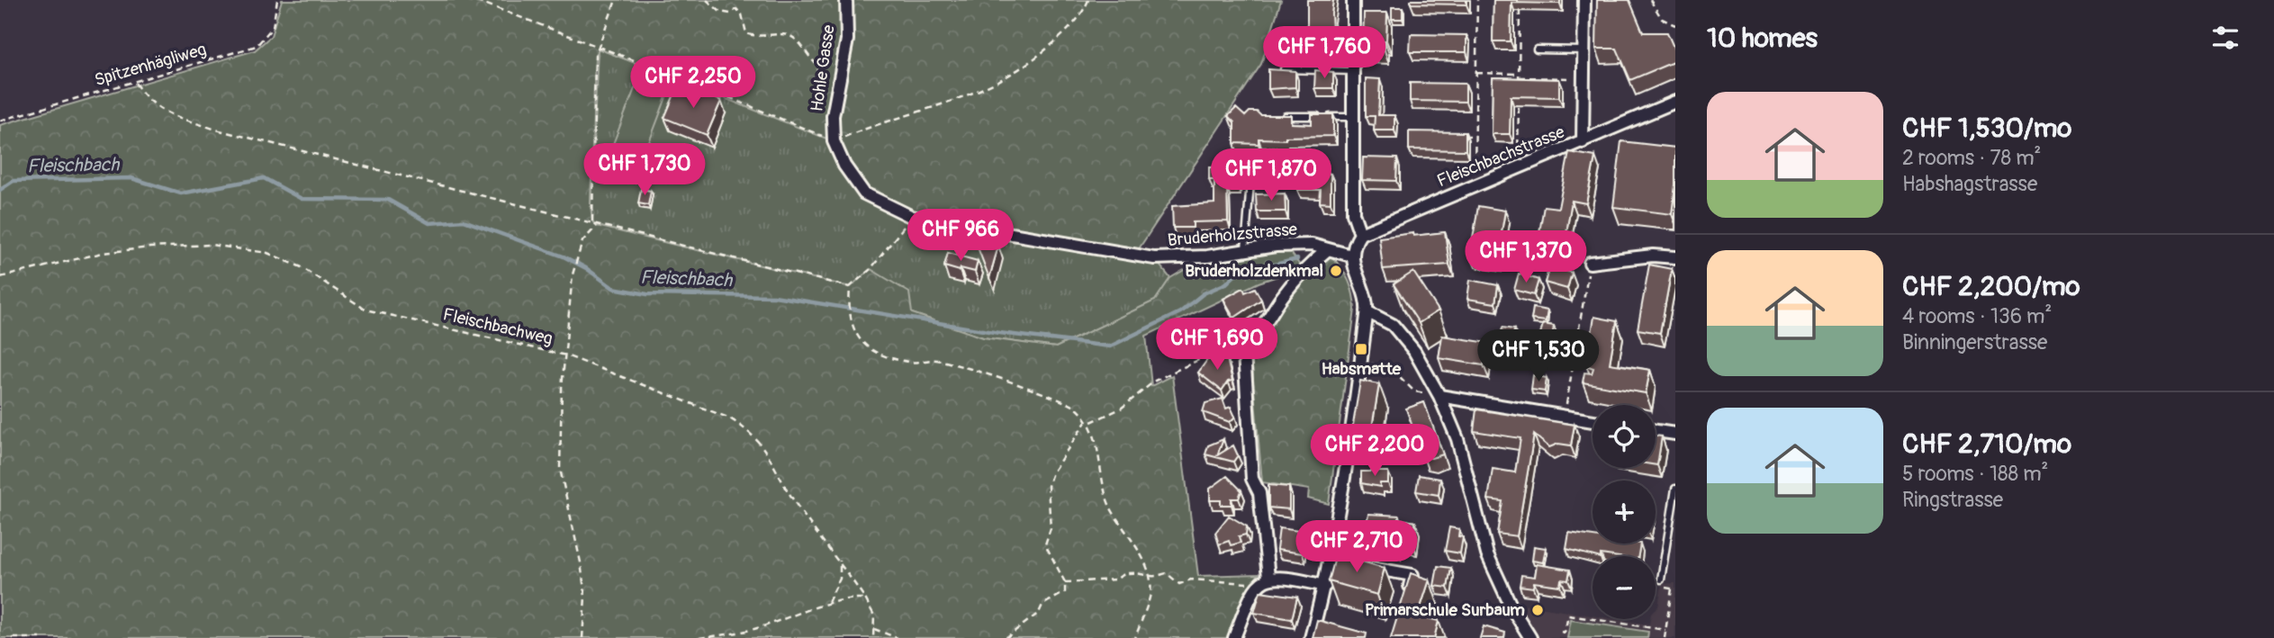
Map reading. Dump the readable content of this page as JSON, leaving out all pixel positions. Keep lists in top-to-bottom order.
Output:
{
  "streets": {
    "street": ["Hohle Gasse", "Fleischbachstrasse", "Bruderholzstrasse"],
    "path": ["Spitzenhägliweg", "Fleischbachweg"]
  },
  "crossings": [
    ["Hohle Gasse", "Bruderholzstrasse"]
  ],
  "water": ["Fleischbach"],
  "places": {
    "other": ["Bruderholzdenkmal", "Primarschule Surbaum"],
    "transit": ["Habsmatte"]
  },
  "page": {
    "heading": "10 homes",
    "price": [
      "CHF 1,760",
      "CHF 2,250",
      "CHF 1,730",
      "CHF 1,870",
      "CHF 966",
      "CHF 1,370",
      "CHF 1,690",
      "CHF 1,530",
      "CHF 2,200",
      "CHF 2,710"
    ],
    "list": [
      {
        "name": "CHF 1,530/mo",
        "note": "2 rooms · 78 m² · Habshagstrasse"
      },
      {
        "name": "CHF 2,200/mo",
        "note": "4 rooms · 136 m² · Binningerstrasse"
      },
      {
        "name": "CHF 2,710/mo",
        "note": "5 rooms · 188 m² · Ringstrasse"
      }
    ],
    "map_buttons": ["+", "−"]
  }
}
